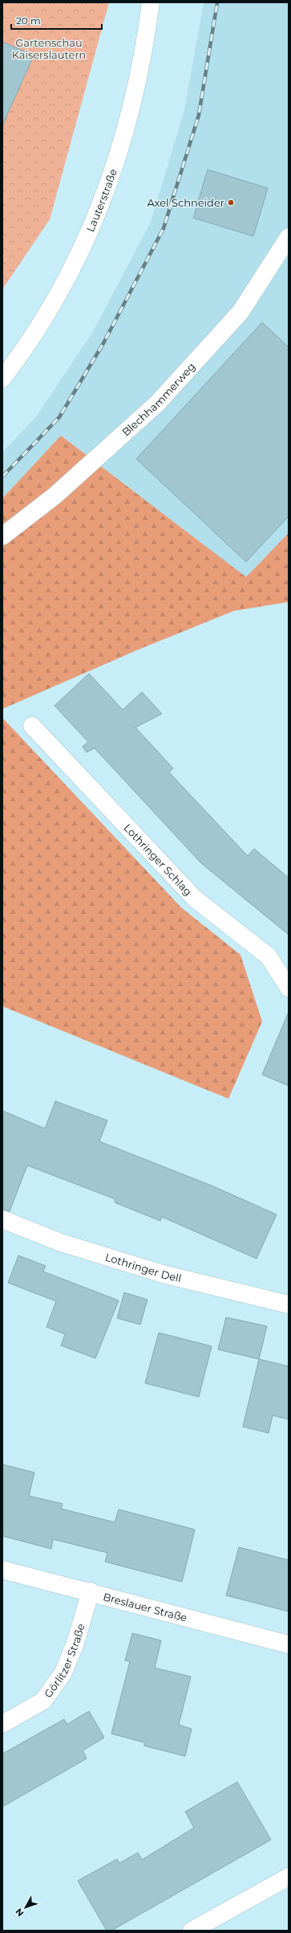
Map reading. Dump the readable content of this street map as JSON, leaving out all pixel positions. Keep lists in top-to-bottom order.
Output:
{
  "streets": {
    "street": [
      "Lauterstraße",
      "Blechhammerweg",
      "Lothringer Schlag",
      "Lothringer Dell",
      "Breslauer Straße",
      "Görlitzer Straße"
    ]
  },
  "crossings": [
    ["Breslauer Straße", "Görlitzer Straße"]
  ],
  "parks": ["Gartenschau Kaiserslautern"],
  "places": ["Axel Schneider"],
  "scale_bar": "20 m",
  "north": "bottom left"
}
